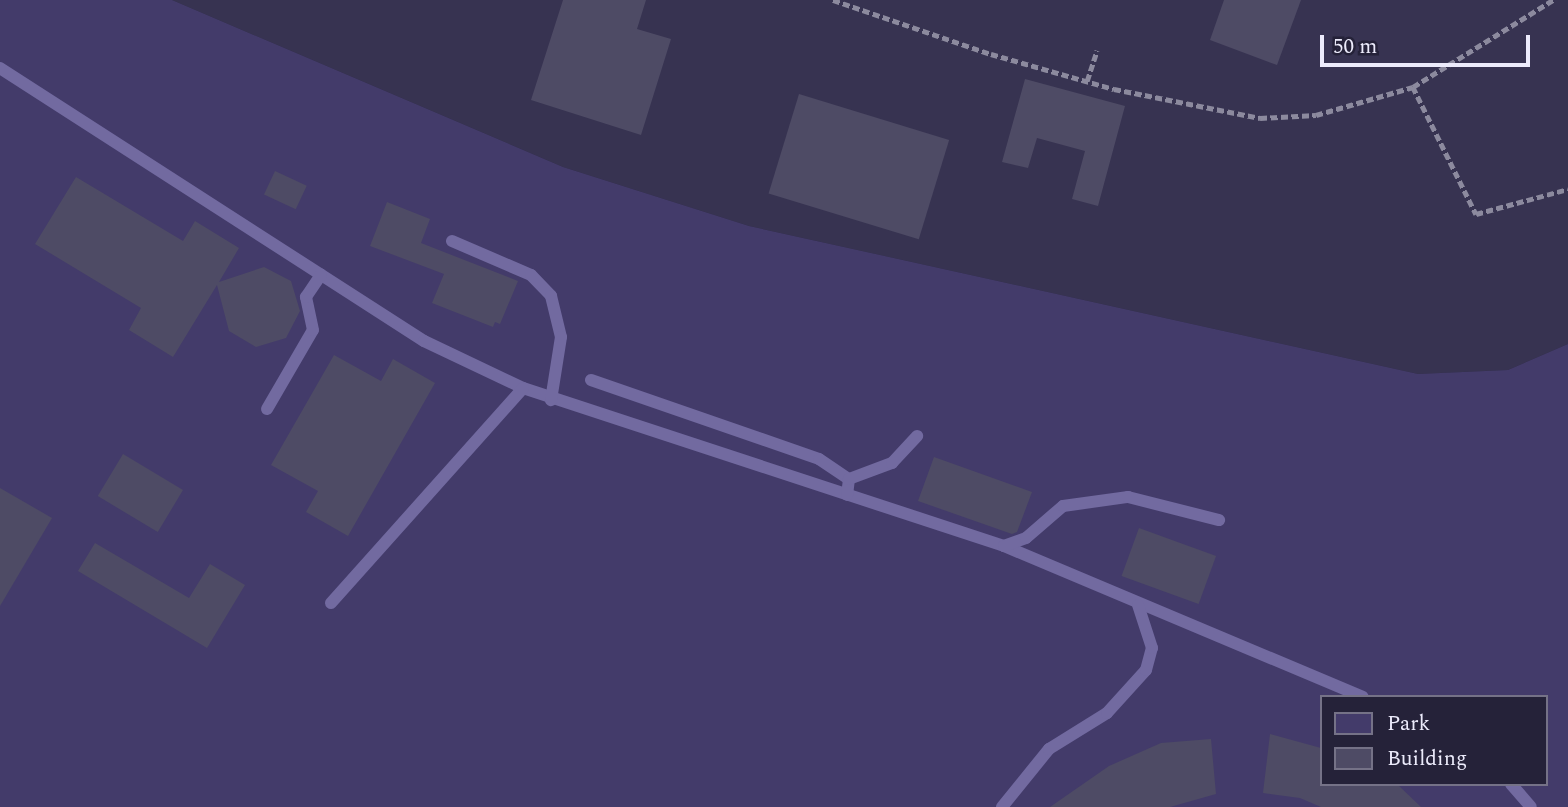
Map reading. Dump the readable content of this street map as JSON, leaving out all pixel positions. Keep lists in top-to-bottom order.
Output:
{
  "legend": ["Park", "Building"],
  "scale_bar": "50 m"
}
